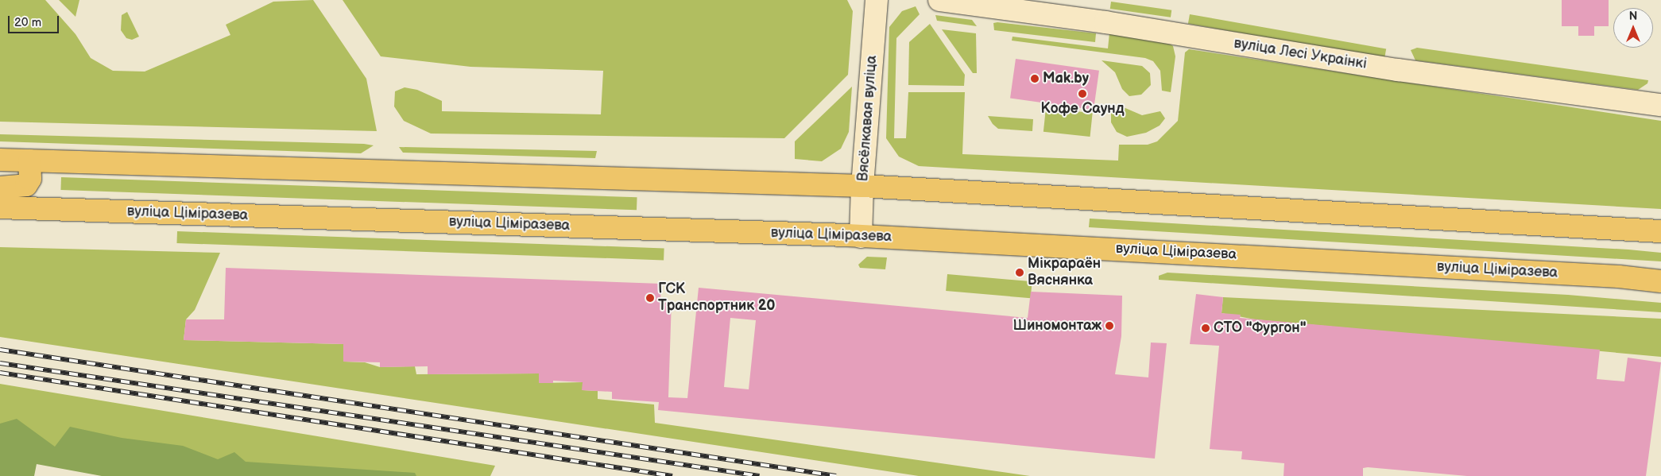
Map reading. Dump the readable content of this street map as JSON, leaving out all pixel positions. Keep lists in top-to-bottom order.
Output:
{
  "streets": {
    "main road": ["вуліца Ціміразева"],
    "street": ["вуліца Лесі Украінкі", "Вясёлкавая вуліца"]
  },
  "crossings": [
    ["Вясёлкавая вуліца", "вуліца Ціміразева"]
  ],
  "places": [
    "Mak.by",
    "Кофе Саунд",
    "Мікрараён Вяснянка",
    "ГСК Транспортник 20",
    "Шиномонтаж",
    "СТО \"Фургон\""
  ],
  "scale_bar": "20 m",
  "north": "top"
}
